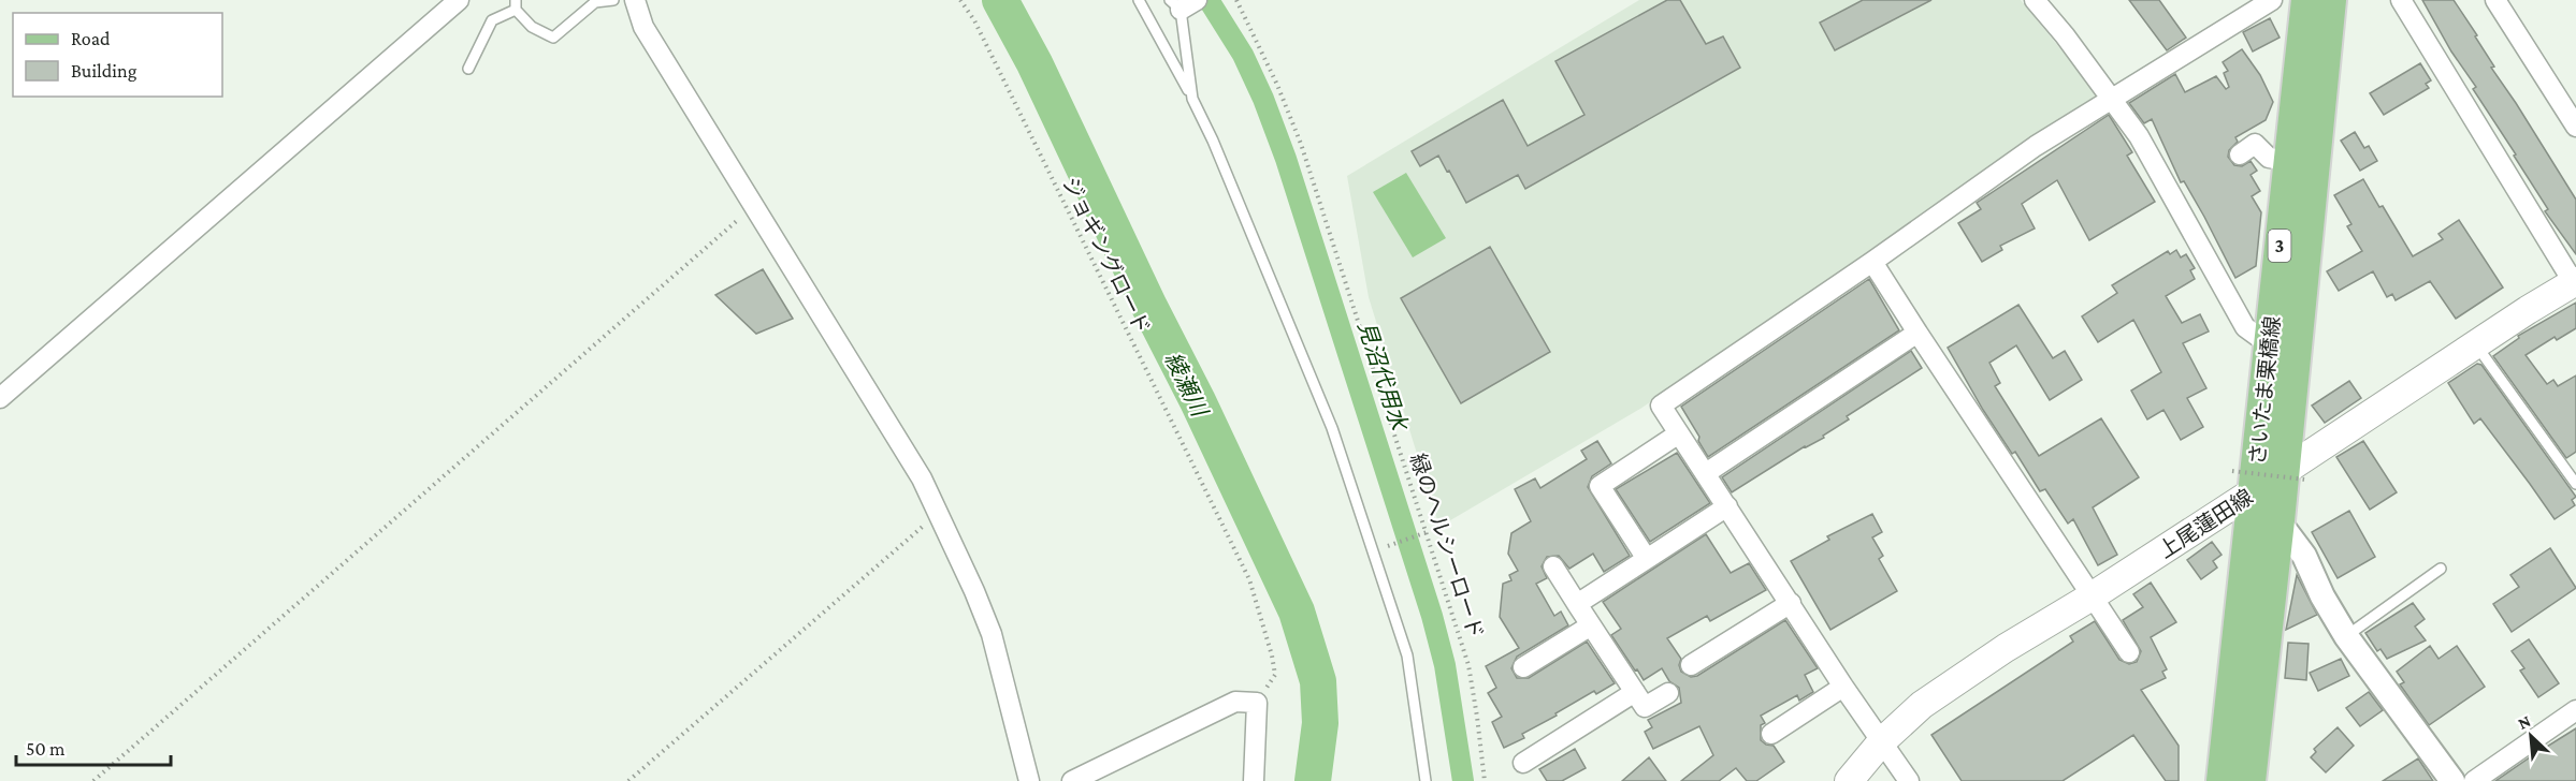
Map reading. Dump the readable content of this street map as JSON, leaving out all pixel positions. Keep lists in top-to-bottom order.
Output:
{
  "streets": {
    "main road": ["3", "さいたま栗橋線", "上尾蓮田線"],
    "path": ["ジョギングロード", "緑のヘルシーロード"]
  },
  "crossings": [
    ["さいたま栗橋線", "上尾蓮田線"]
  ],
  "water": ["見沼代用水", "綾瀬川"],
  "legend": ["Road", "Building"],
  "scale_bar": "50 m",
  "north": "top left"
}
